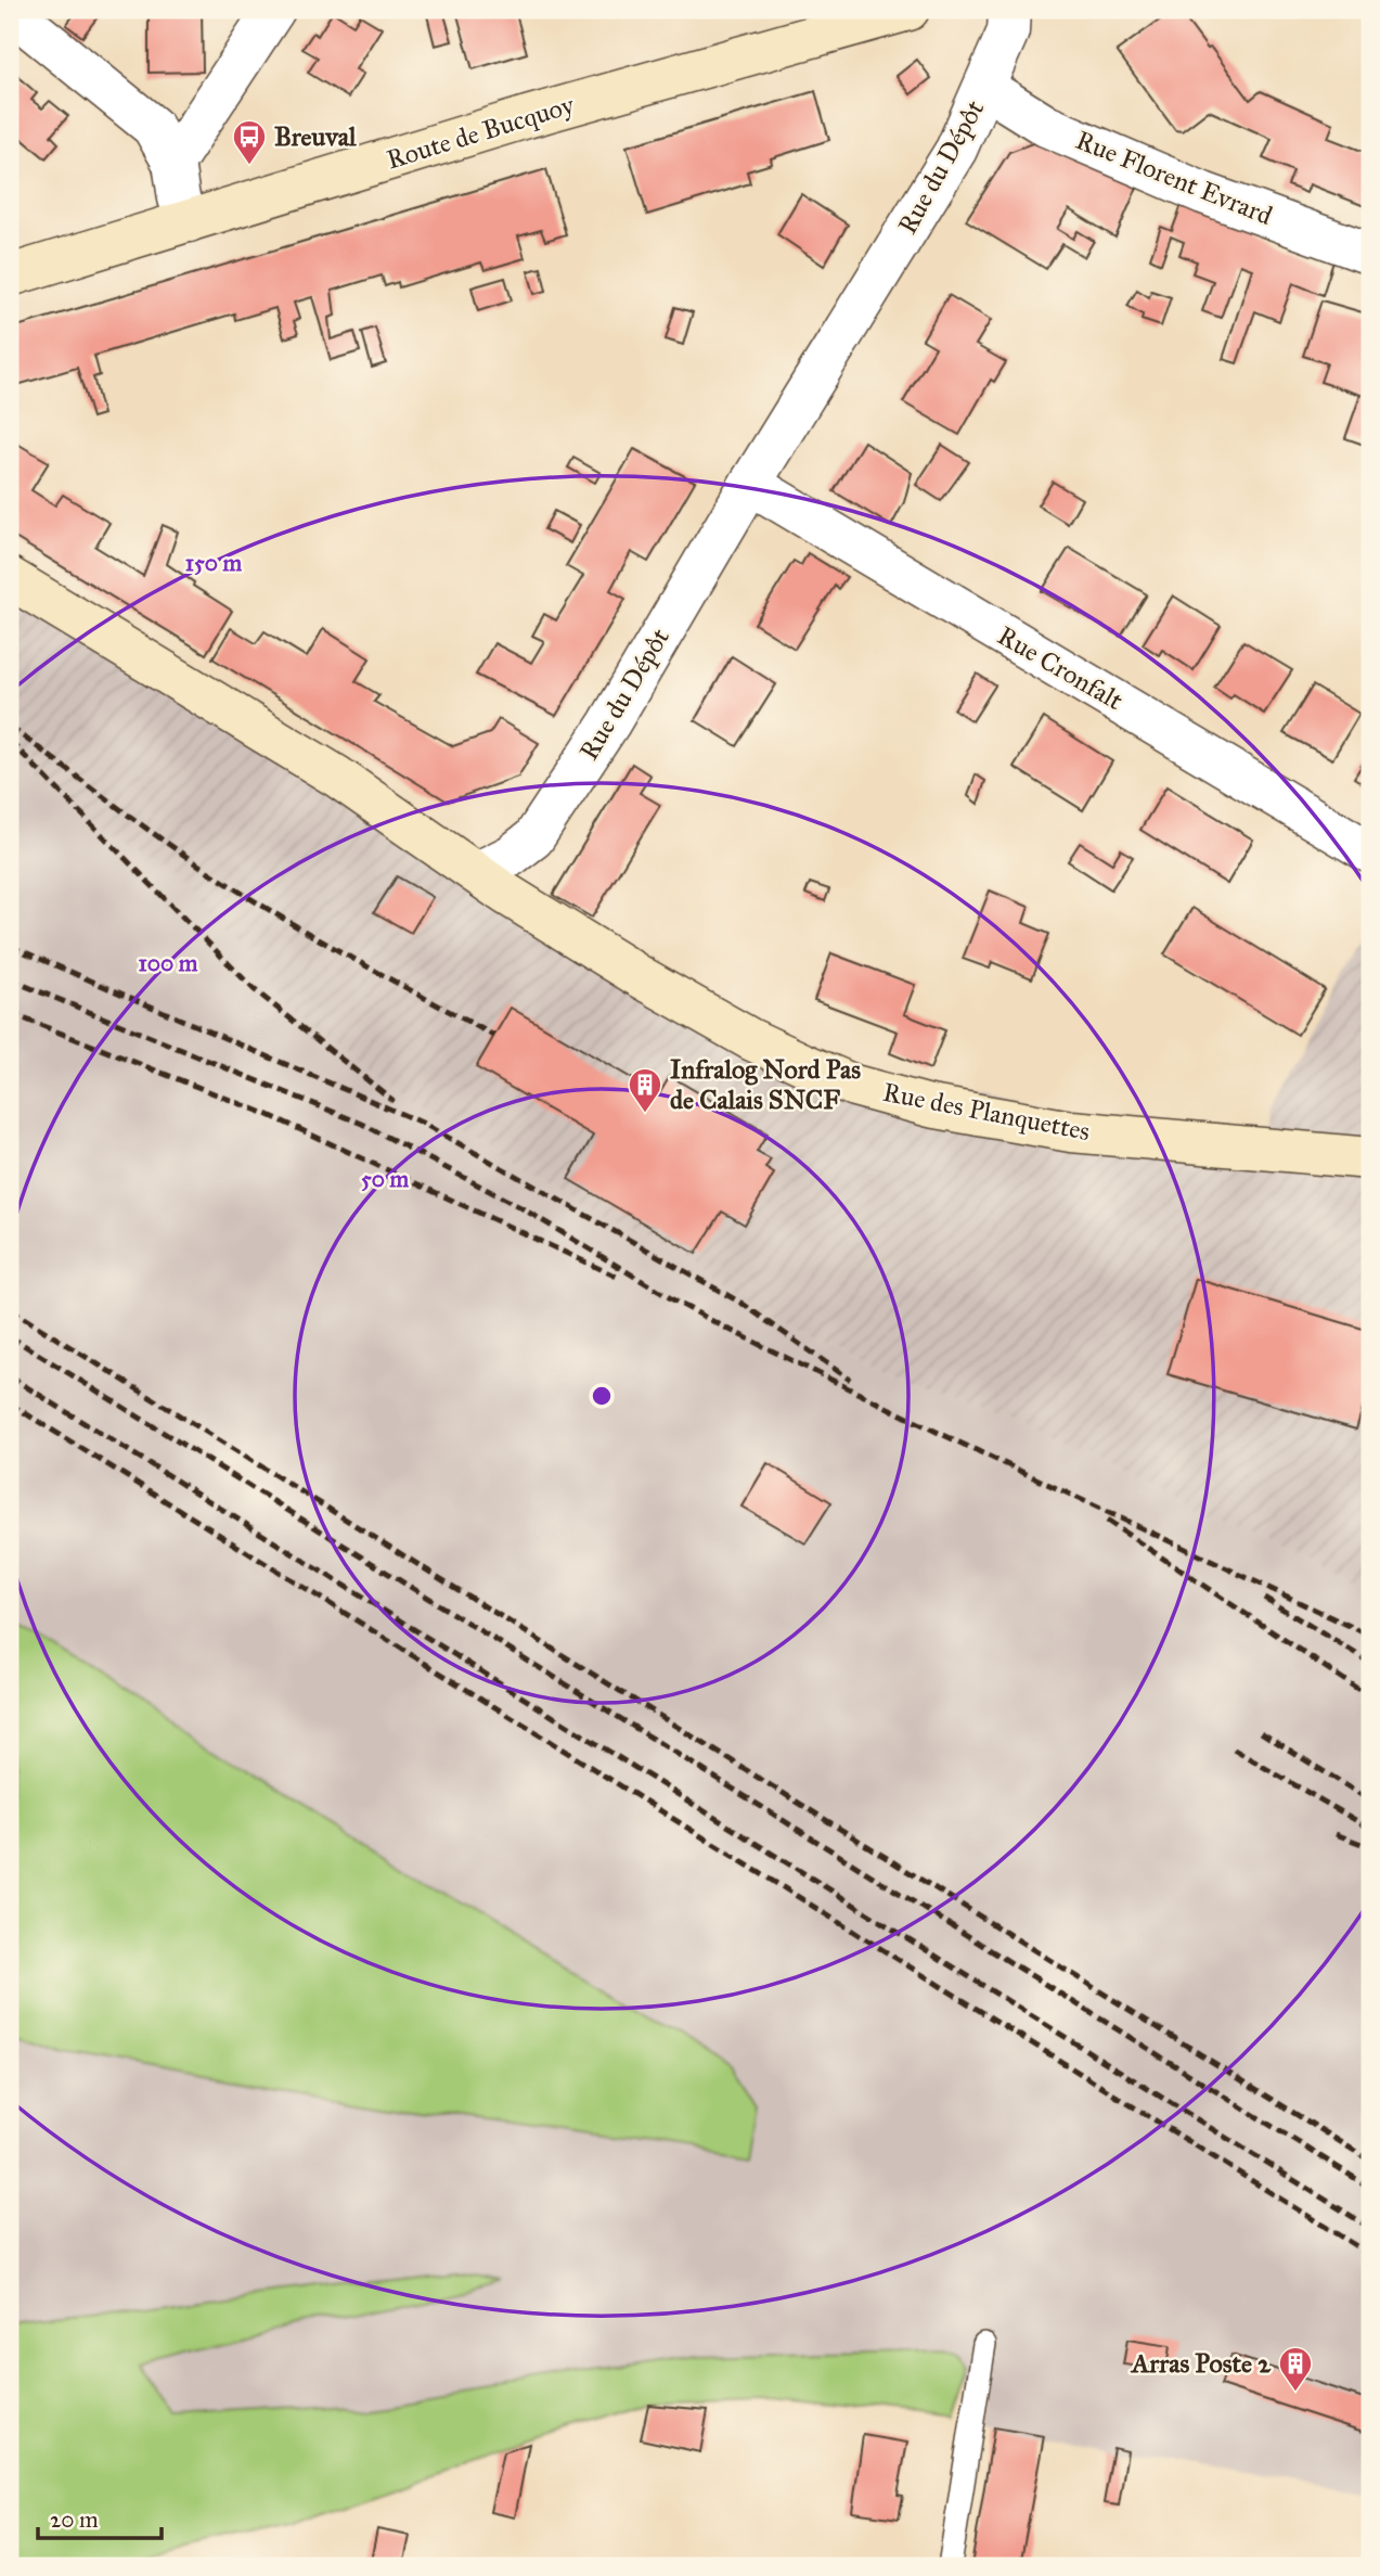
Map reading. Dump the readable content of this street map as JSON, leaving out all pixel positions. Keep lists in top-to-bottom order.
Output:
{
  "streets": {
    "street": [
      "Route de Bucquoy",
      "Rue du Dépôt",
      "Rue Florent Evrard",
      "Rue Cronfalt",
      "Rue des Planquettes"
    ]
  },
  "crossings": [
    ["Rue du Dépôt", "Rue Florent Evrard"],
    ["Rue du Dépôt", "Rue Cronfalt"],
    ["Rue du Dépôt", "Rue des Planquettes"]
  ],
  "places": {
    "bus stop": ["Breuval"],
    "building": ["Infralog Nord Pas de Calais SNCF", "Arras Poste 2"]
  },
  "scale_bar": "20 m",
  "rings": ["150 m", "100 m", "50 m"]
}
